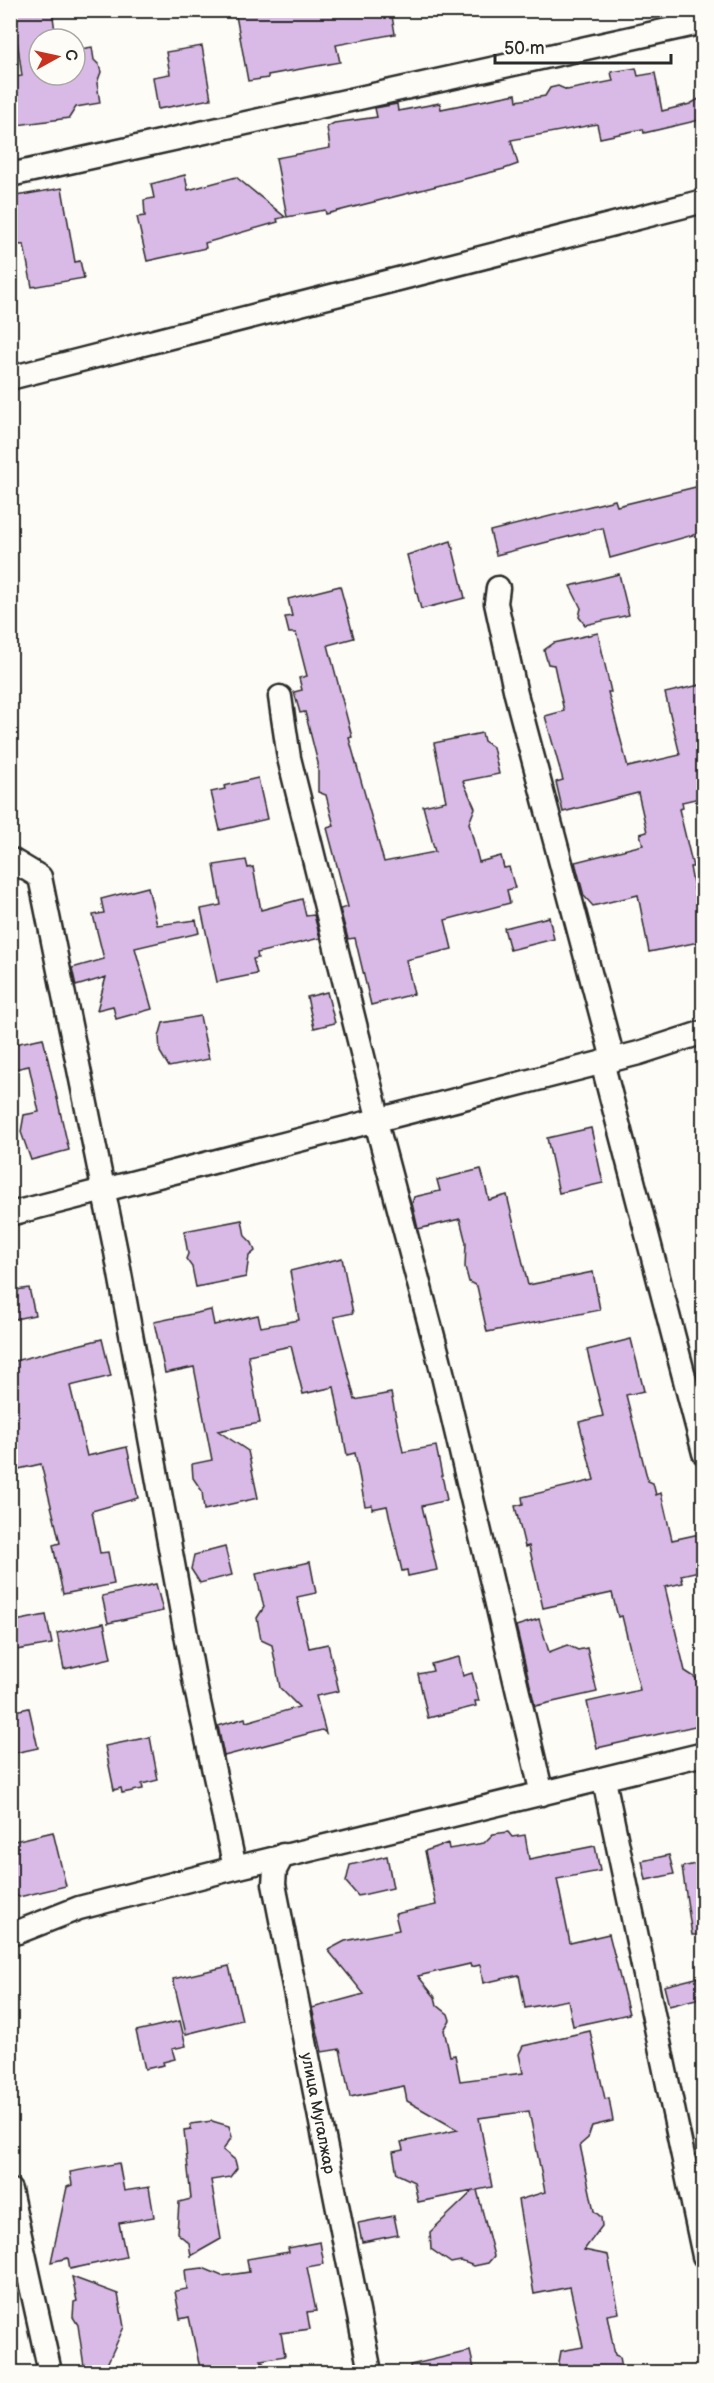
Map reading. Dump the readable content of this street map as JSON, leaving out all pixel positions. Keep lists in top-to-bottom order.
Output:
{
  "streets": {
    "street": ["улица Мугалжар"]
  },
  "scale_bar": "50 m",
  "north": "right"
}
